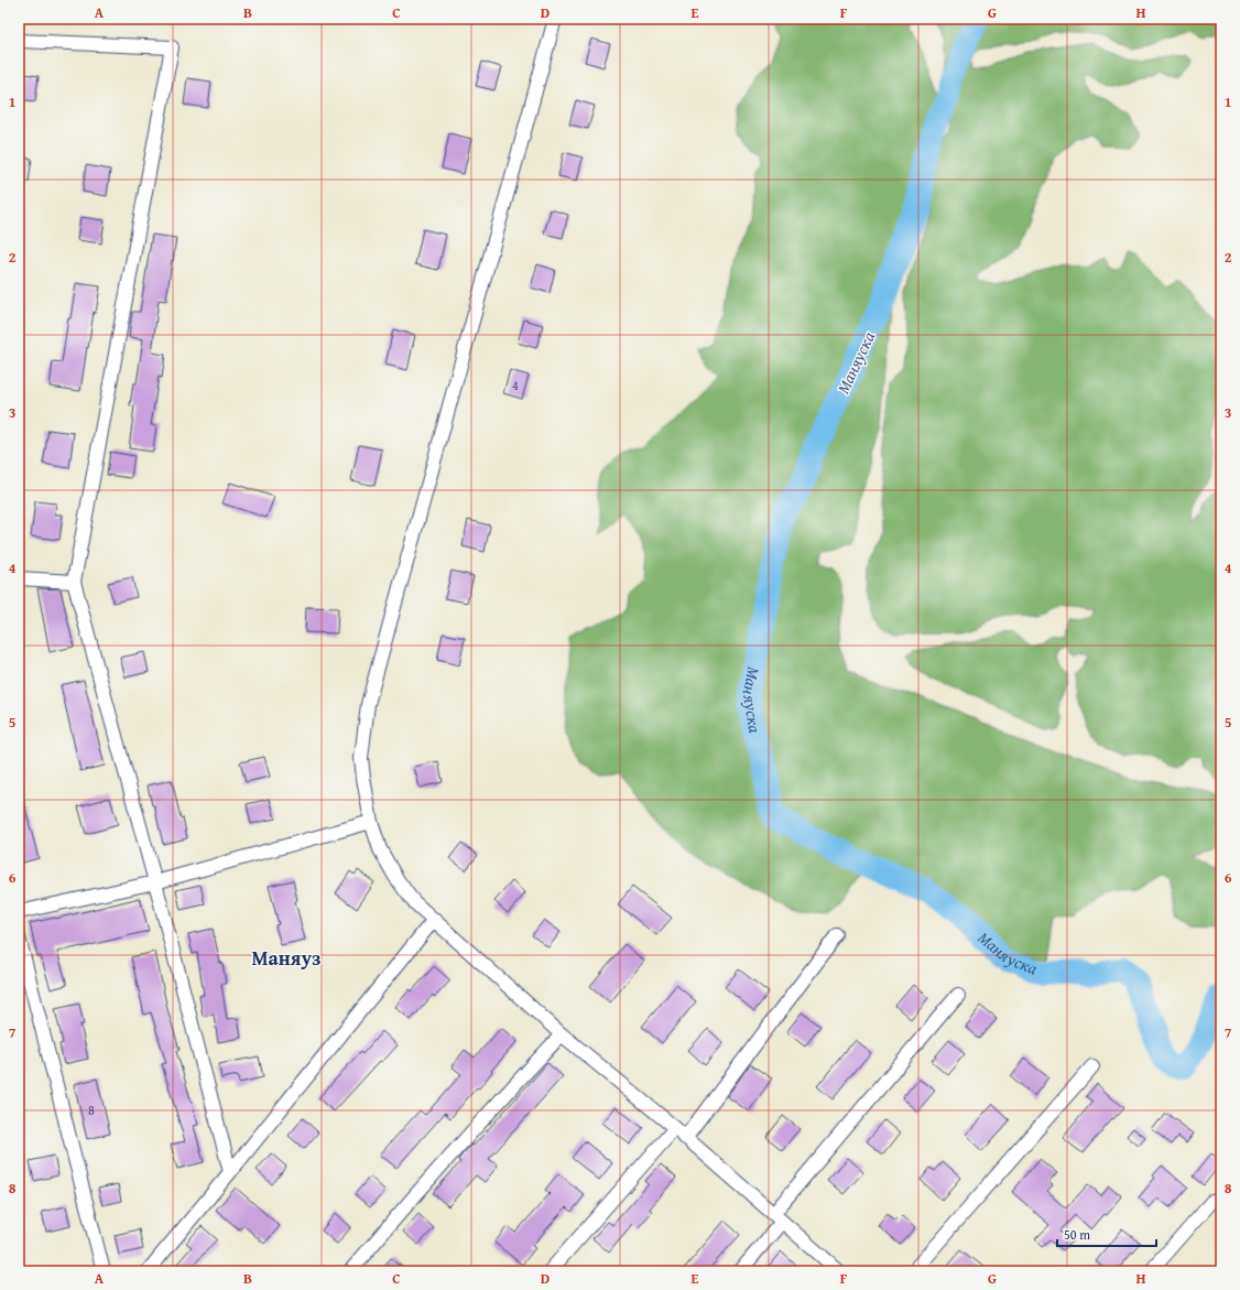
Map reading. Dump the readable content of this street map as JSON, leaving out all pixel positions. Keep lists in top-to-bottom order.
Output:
{
  "districts": ["Маняуз"],
  "water": ["Маняуска"],
  "house_numbers": ["4", "8"],
  "scale_bar": "50 m",
  "grid": {
    "columns": [
      "A",
      "B",
      "C",
      "D",
      "E",
      "F",
      "G",
      "H"
    ],
    "rows": [
      "1",
      "2",
      "3",
      "4",
      "5",
      "6",
      "7",
      "8"
    ]
  }
}
